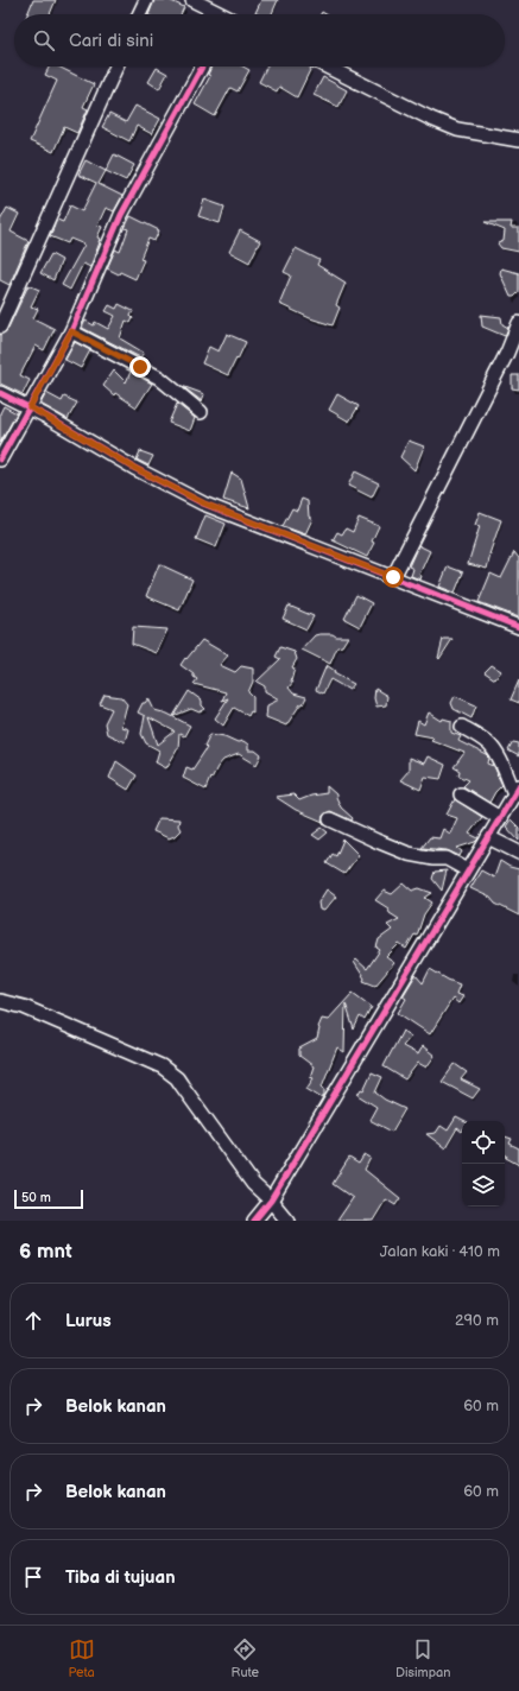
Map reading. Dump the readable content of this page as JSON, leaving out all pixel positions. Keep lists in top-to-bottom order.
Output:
{
  "scale_bar": "50 m",
  "page": {
    "search": "Cari di sini",
    "scale": "50 m",
    "heading": ["6 mnt", "Jalan kaki · 410 m"],
    "list": [
      ["Lurus", "290 m"],
      ["Belok kanan", "60 m"],
      ["Belok kanan", "60 m"],
      "Tiba di tujuan"
    ],
    "nav": ["Peta", "Rute", "Disimpan"]
  }
}
